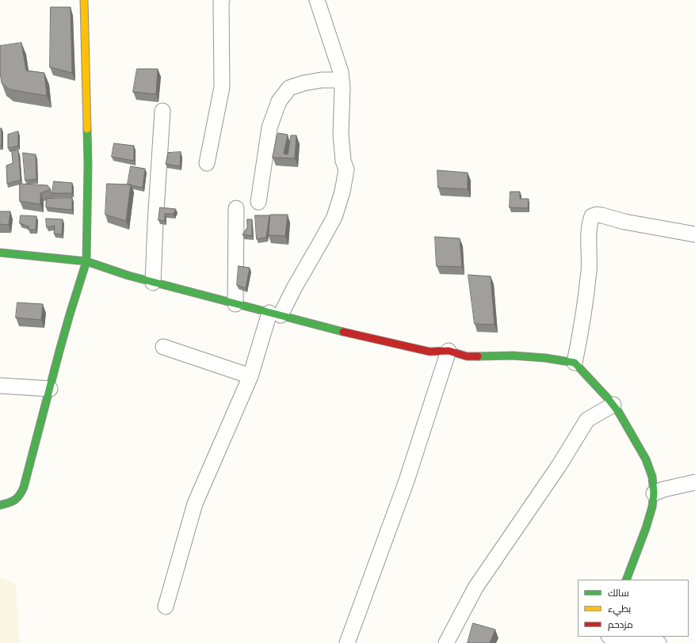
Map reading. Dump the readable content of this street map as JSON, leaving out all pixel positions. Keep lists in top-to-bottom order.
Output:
{
  "legend": ["سالك", "بطيء", "مزدحم"]
}
